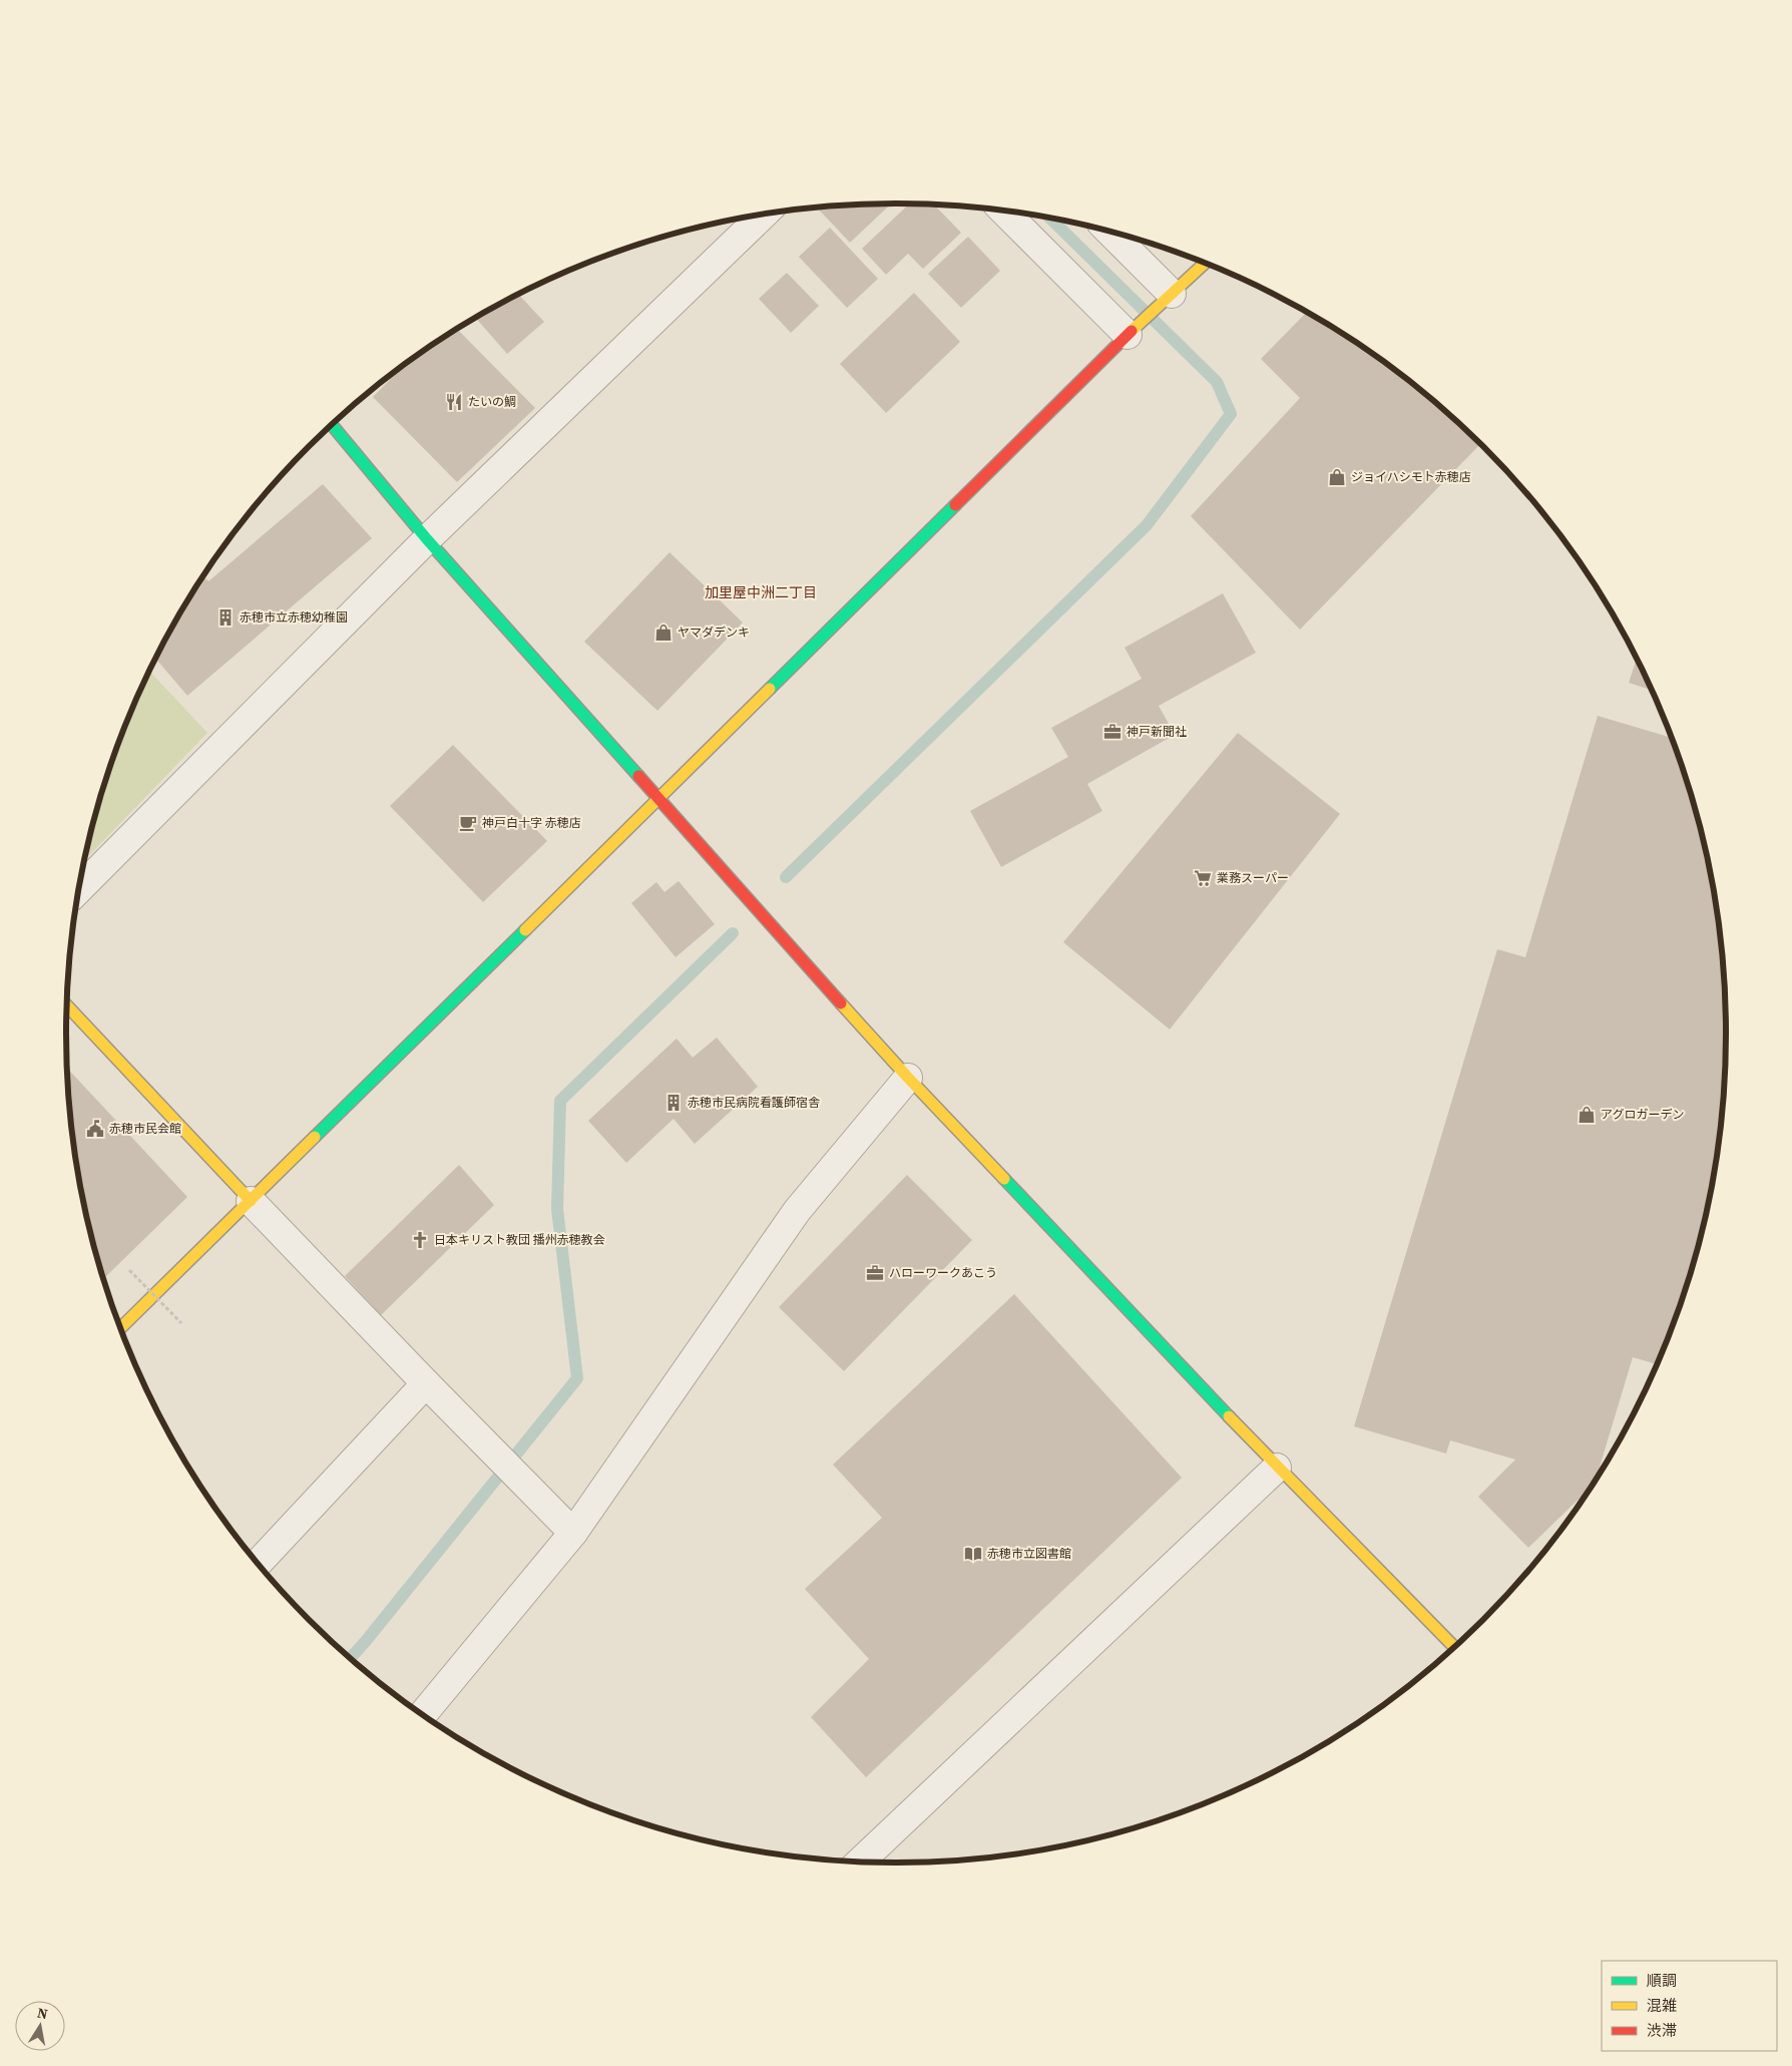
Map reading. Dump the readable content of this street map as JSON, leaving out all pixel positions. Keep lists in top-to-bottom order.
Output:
{
  "districts": ["加里屋中洲二丁目"],
  "places": {
    "restaurant": ["たいの鯛"],
    "shop": ["ジョイハシモト赤穂店", "ヤマダデンキ", "アグロガーデン"],
    "building": ["赤穂市立赤穂幼稚園", "赤穂市民病院看護師宿舎"],
    "office": ["神戸新聞社", "ハローワークあこう"],
    "cafe": ["神戸白十字 赤穂店"],
    "supermarket": ["業務スーパー"],
    "public building": ["赤穂市民会館"],
    "church": ["日本キリスト教団 播州赤穂教会"],
    "library": ["赤穂市立図書館"]
  },
  "legend": ["順調", "混雑", "渋滞"],
  "north": "top"
}
